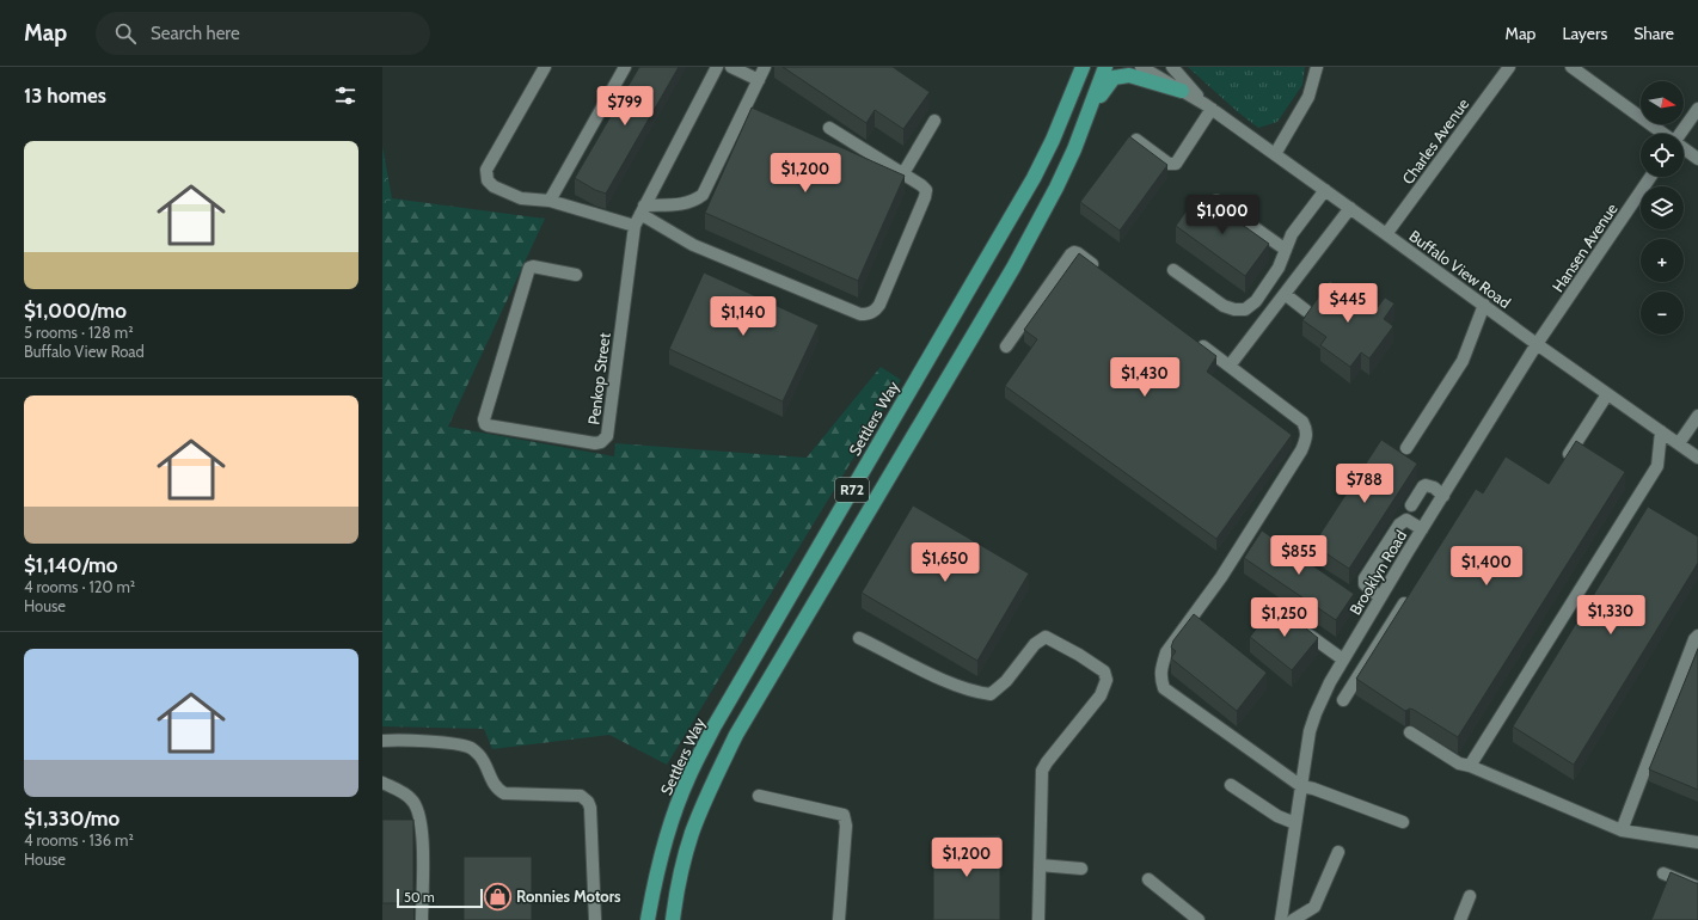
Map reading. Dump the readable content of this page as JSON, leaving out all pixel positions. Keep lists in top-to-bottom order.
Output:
{
  "streets": {
    "main road": ["Settlers Way", "R72"],
    "street": [
      "Charles Avenue",
      "Hansen Avenue",
      "Buffalo View Road",
      "Penkop Street",
      "Brooklyn Road"
    ]
  },
  "crossings": [
    ["Charles Avenue", "Buffalo View Road"],
    ["Hansen Avenue", "Buffalo View Road"],
    ["Hansen Avenue", "Brooklyn Road"],
    ["Buffalo View Road", "Brooklyn Road"]
  ],
  "places": {
    "shop": ["Ronnies Motors"]
  },
  "scale_bar": "50 m",
  "north": "right",
  "page": {
    "header": "Map",
    "search": "Search here",
    "nav": ["Map", "Layers", "Share"],
    "heading": "13 homes",
    "map_buttons": ["+", "−"],
    "price": [
      "$799",
      "$1,200",
      "$1,000",
      "$445",
      "$1,140",
      "$1,430",
      "$788",
      "$855",
      "$1,650",
      "$1,400",
      "$1,330",
      "$1,250",
      "$1,200"
    ],
    "list": [
      {
        "name": "$1,000/mo",
        "note": "5 rooms · 128 m² · Buffalo View Road"
      },
      {
        "name": "$1,140/mo",
        "note": "4 rooms · 120 m² · House"
      },
      {
        "name": "$1,330/mo",
        "note": "4 rooms · 136 m² · House"
      }
    ],
    "scale": "50 m"
  }
}
